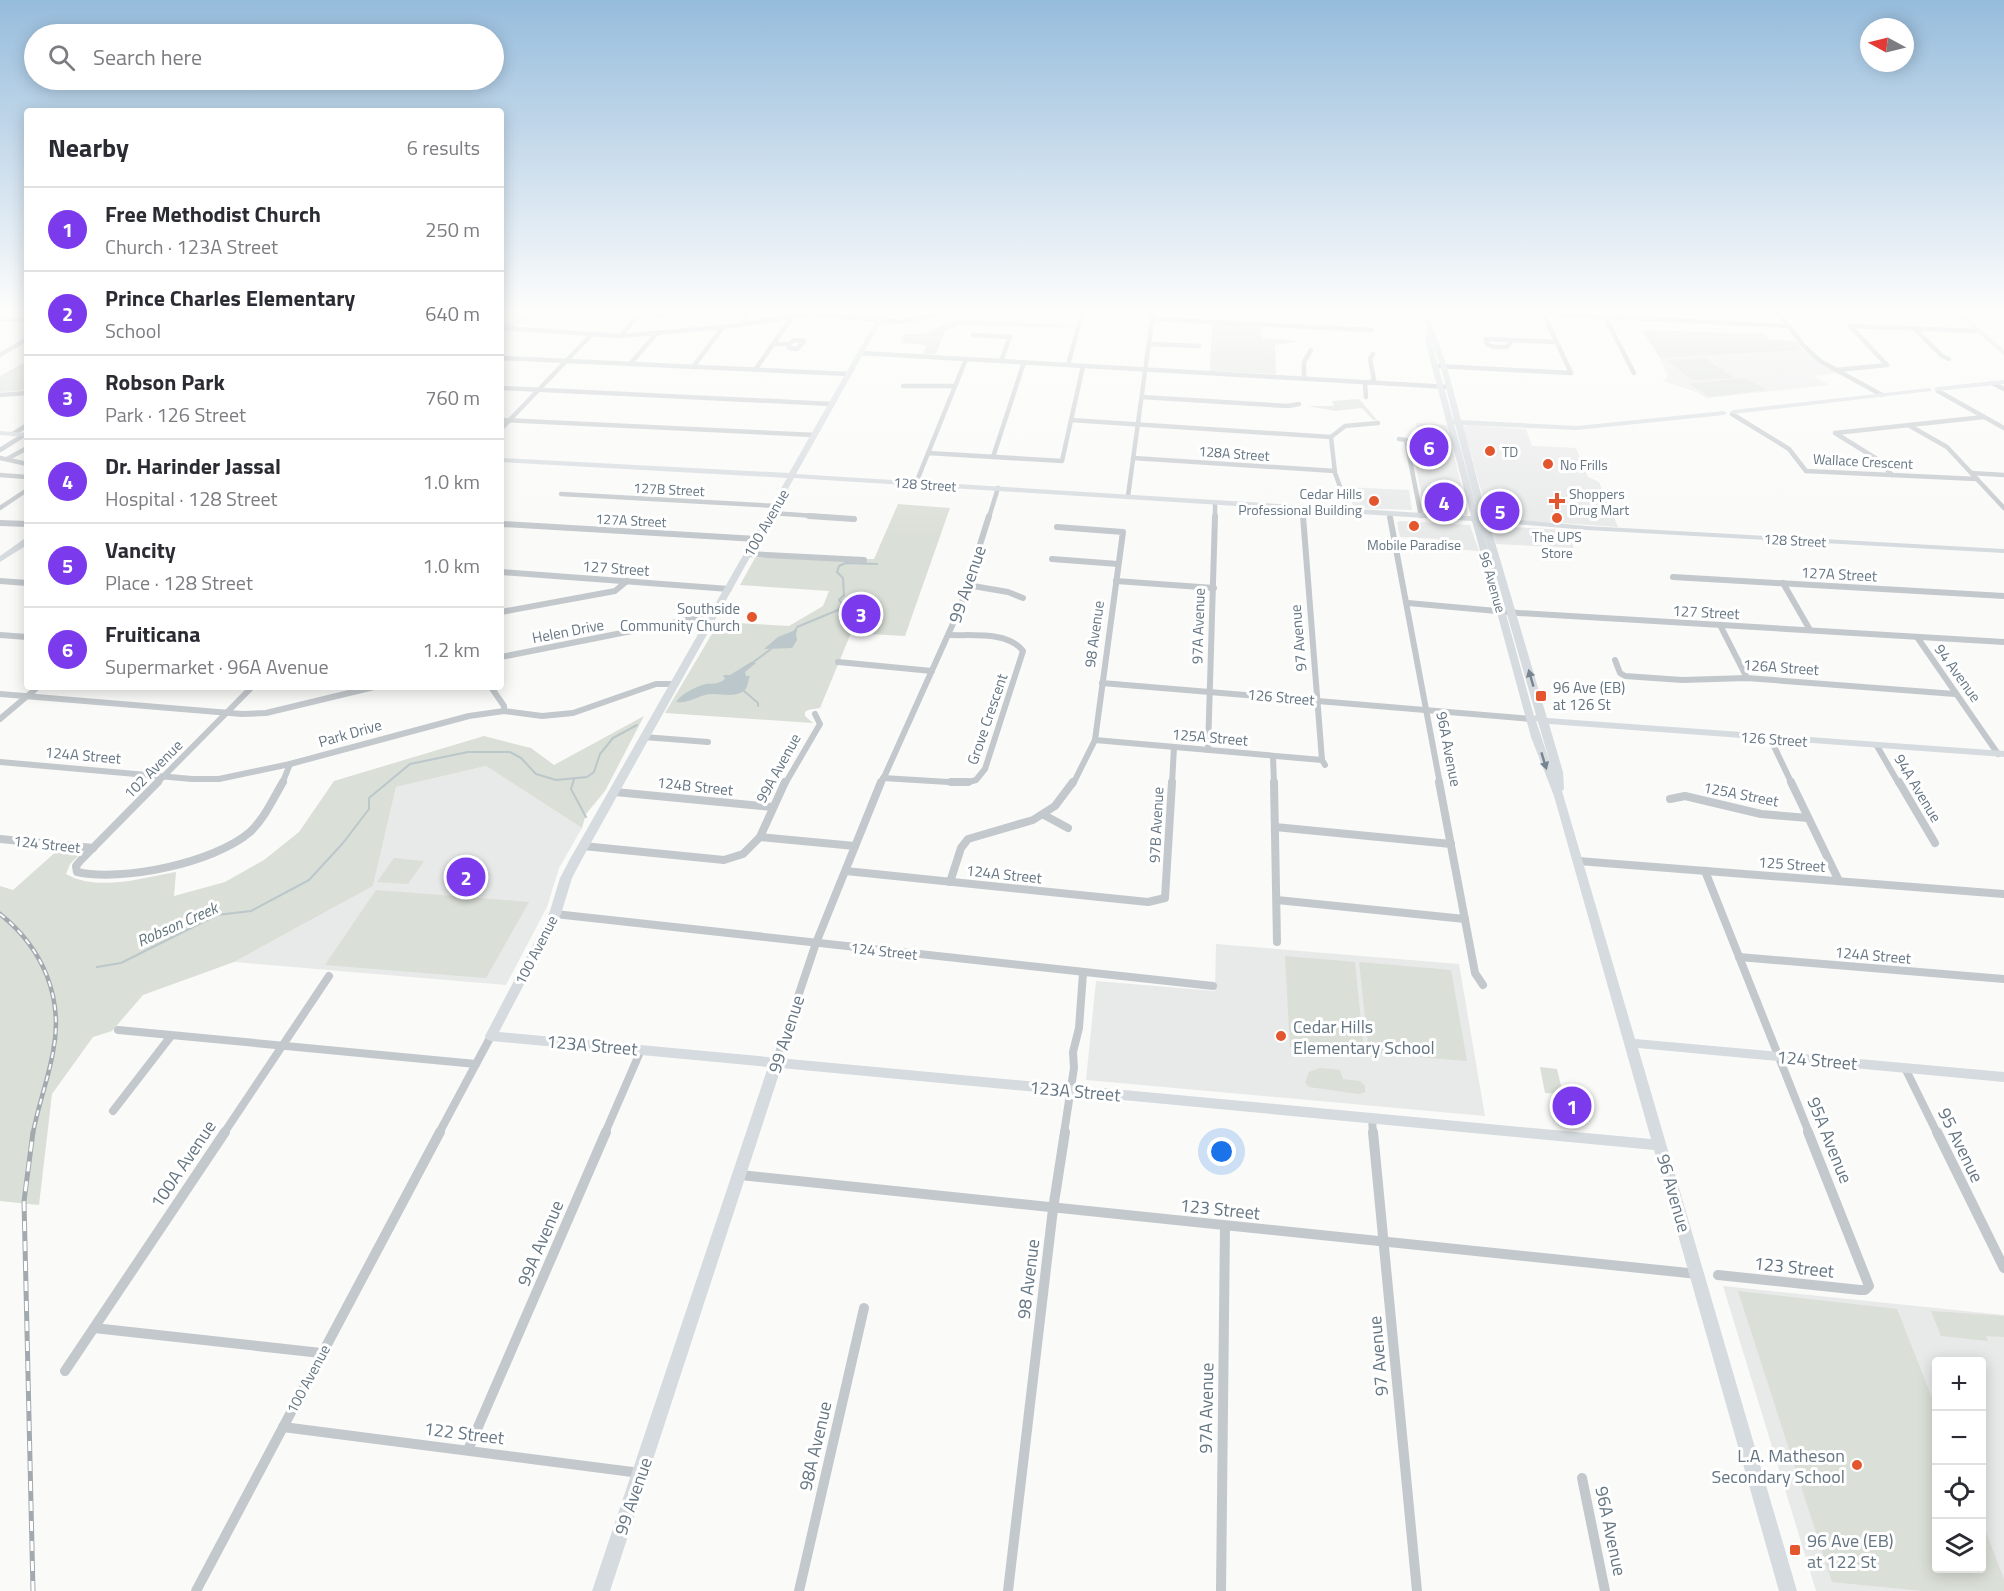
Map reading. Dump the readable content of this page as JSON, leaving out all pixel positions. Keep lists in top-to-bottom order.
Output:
{
  "streets": {
    "main road": [
      "128 Street",
      "100 Avenue",
      "96 Avenue",
      "99 Avenue",
      "126 Street",
      "124 Street",
      "123A Street"
    ],
    "street": [
      "128A Street",
      "Wallace Crescent",
      "127B Street",
      "127A Street",
      "127 Street",
      "97A Avenue",
      "Helen Drive",
      "98 Avenue",
      "97 Avenue",
      "126A Street",
      "94 Avenue",
      "Grove Crescent",
      "Park Drive",
      "125A Street",
      "96A Avenue",
      "124A Street",
      "99A Avenue",
      "102 Avenue",
      "124B Street",
      "94A Avenue",
      "97B Avenue",
      "125 Street",
      "95A Avenue",
      "95 Avenue",
      "100A Avenue",
      "123 Street",
      "122 Street",
      "98A Avenue"
    ]
  },
  "crossings": [
    ["128 Street", "100 Avenue"],
    ["128 Street", "96 Avenue"],
    ["128 Street", "99 Avenue"],
    ["128 Street", "97A Avenue"],
    ["128 Street", "97 Avenue"],
    ["128 Street", "96A Avenue"],
    ["127B Street", "100 Avenue"],
    ["127A Street", "100 Avenue"],
    ["100 Avenue", "127 Street"],
    ["100 Avenue", "Helen Drive"],
    ["100 Avenue", "Park Drive"],
    ["100 Avenue", "124B Street"],
    ["100 Avenue", "124 Street"],
    ["100 Avenue", "123A Street"],
    ["100 Avenue", "122 Street"],
    ["127 Street", "96 Avenue"],
    ["127 Street", "94 Avenue"],
    ["127 Street", "96A Avenue"],
    ["96 Avenue", "126 Street"],
    ["96 Avenue", "124 Street"],
    ["96 Avenue", "125 Street"],
    ["96 Avenue", "123A Street"],
    ["96 Avenue", "123 Street"],
    ["99 Avenue", "Grove Crescent"],
    ["99 Avenue", "124A Street"],
    ["99 Avenue", "124 Street"],
    ["99 Avenue", "123A Street"],
    ["99 Avenue", "123 Street"],
    ["99 Avenue", "122 Street"],
    ["97A Avenue", "126 Street"],
    ["97A Avenue", "125A Street"],
    ["97A Avenue", "123 Street"],
    ["98 Avenue", "126 Street"],
    ["98 Avenue", "125A Street"],
    ["98 Avenue", "124 Street"],
    ["98 Avenue", "123A Street"],
    ["98 Avenue", "123 Street"],
    ["97 Avenue", "126 Street"],
    ["97 Avenue", "125A Street"],
    ["97 Avenue", "123A Street"],
    ["97 Avenue", "123 Street"],
    ["126A Street", "94 Avenue"],
    ["94 Avenue", "126 Street"],
    ["126 Street", "96A Avenue"],
    ["126 Street", "94A Avenue"],
    ["Park Drive", "124A Street"],
    ["Park Drive", "102 Avenue"],
    ["125A Street", "97B Avenue"],
    ["124A Street", "102 Avenue"],
    ["124A Street", "97B Avenue"],
    ["124A Street", "95A Avenue"],
    ["99A Avenue", "124B Street"],
    ["99A Avenue", "123A Street"],
    ["99A Avenue", "122 Street"],
    ["102 Avenue", "124 Street"],
    ["124 Street", "95A Avenue"],
    ["124 Street", "95 Avenue"],
    ["125 Street", "95A Avenue"],
    ["95A Avenue", "123 Street"]
  ],
  "water": ["Robson Creek"],
  "places": {
    "other": [
      "TD",
      "No Frills",
      "Cedar Hills Professional Building",
      "The UPS Store",
      "Mobile Paradise",
      "Southside Community Church",
      "Cedar Hills Elementary School",
      "L.A. Matheson Secondary School"
    ],
    "health": ["Shoppers Drug Mart"],
    "transit": ["96 Ave (EB) at 126 St", "96 Ave (EB) at 122 St"]
  },
  "north": "left",
  "page": {
    "search": "Search here",
    "heading": ["Nearby", "6 results"],
    "list": [
      {
        "mark": "1",
        "name": "Free Methodist Church",
        "note": "Church · 123A Street",
        "value": "250 m"
      },
      {
        "mark": "2",
        "name": "Prince Charles Elementary",
        "note": "School",
        "value": "640 m"
      },
      {
        "mark": "3",
        "name": "Robson Park",
        "note": "Park · 126 Street",
        "value": "760 m"
      },
      {
        "mark": "4",
        "name": "Dr. Harinder Jassal",
        "note": "Hospital · 128 Street",
        "value": "1.0 km"
      },
      {
        "mark": "5",
        "name": "Vancity",
        "note": "Place · 128 Street",
        "value": "1.0 km"
      },
      {
        "mark": "6",
        "name": "Fruiticana",
        "note": "Supermarket · 96A Avenue",
        "value": "1.2 km"
      }
    ],
    "pins": [
      "6",
      "4",
      "5",
      "3",
      "2",
      "1"
    ],
    "map_buttons": ["+", "−"]
  }
}
